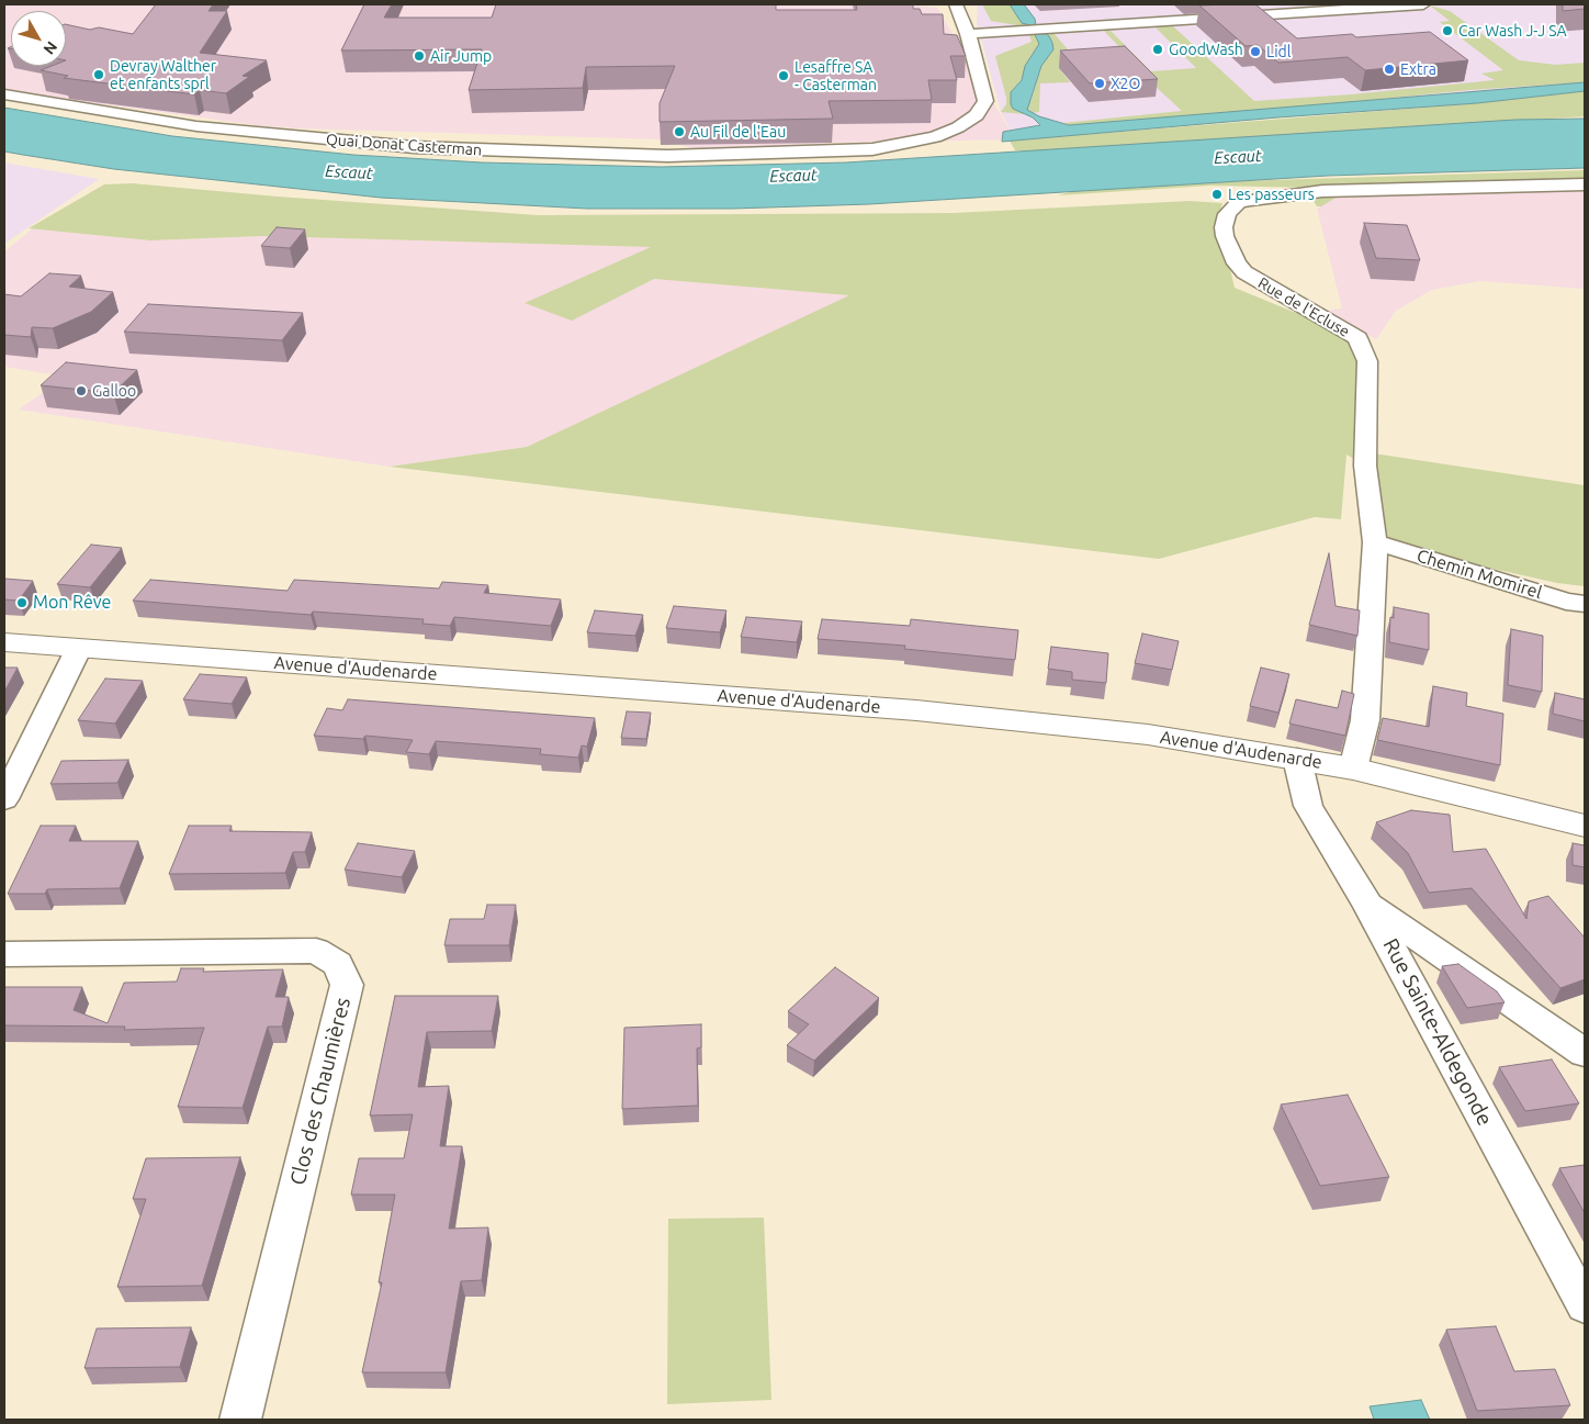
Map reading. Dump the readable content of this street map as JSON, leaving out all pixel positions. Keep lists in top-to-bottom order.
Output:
{
  "streets": {
    "main road": ["Avenue d'Audenarde"],
    "street": [
      "Quai Donat Casterman",
      "Rue de l'Ecluse",
      "Chemin Momirel",
      "Rue Sainte-Aldegonde",
      "Clos des Chaumières"
    ]
  },
  "crossings": [
    ["Rue de l'Ecluse", "Chemin Momirel"],
    ["Rue de l'Ecluse", "Avenue d'Audenarde"],
    ["Avenue d'Audenarde", "Rue Sainte-Aldegonde"]
  ],
  "water": ["Escaut"],
  "places": [
    "Car Wash J-J SA",
    "GoodWash",
    "Lidl",
    "Air Jump",
    "Extra",
    "Devray Walther et enfants sprl",
    "Lesaffre SA - Casterman",
    "X2O",
    "Au Fil de l'Eau",
    "Les passeurs",
    "Galloo",
    "Mon Rêve"
  ],
  "north": "bottom right"
}
